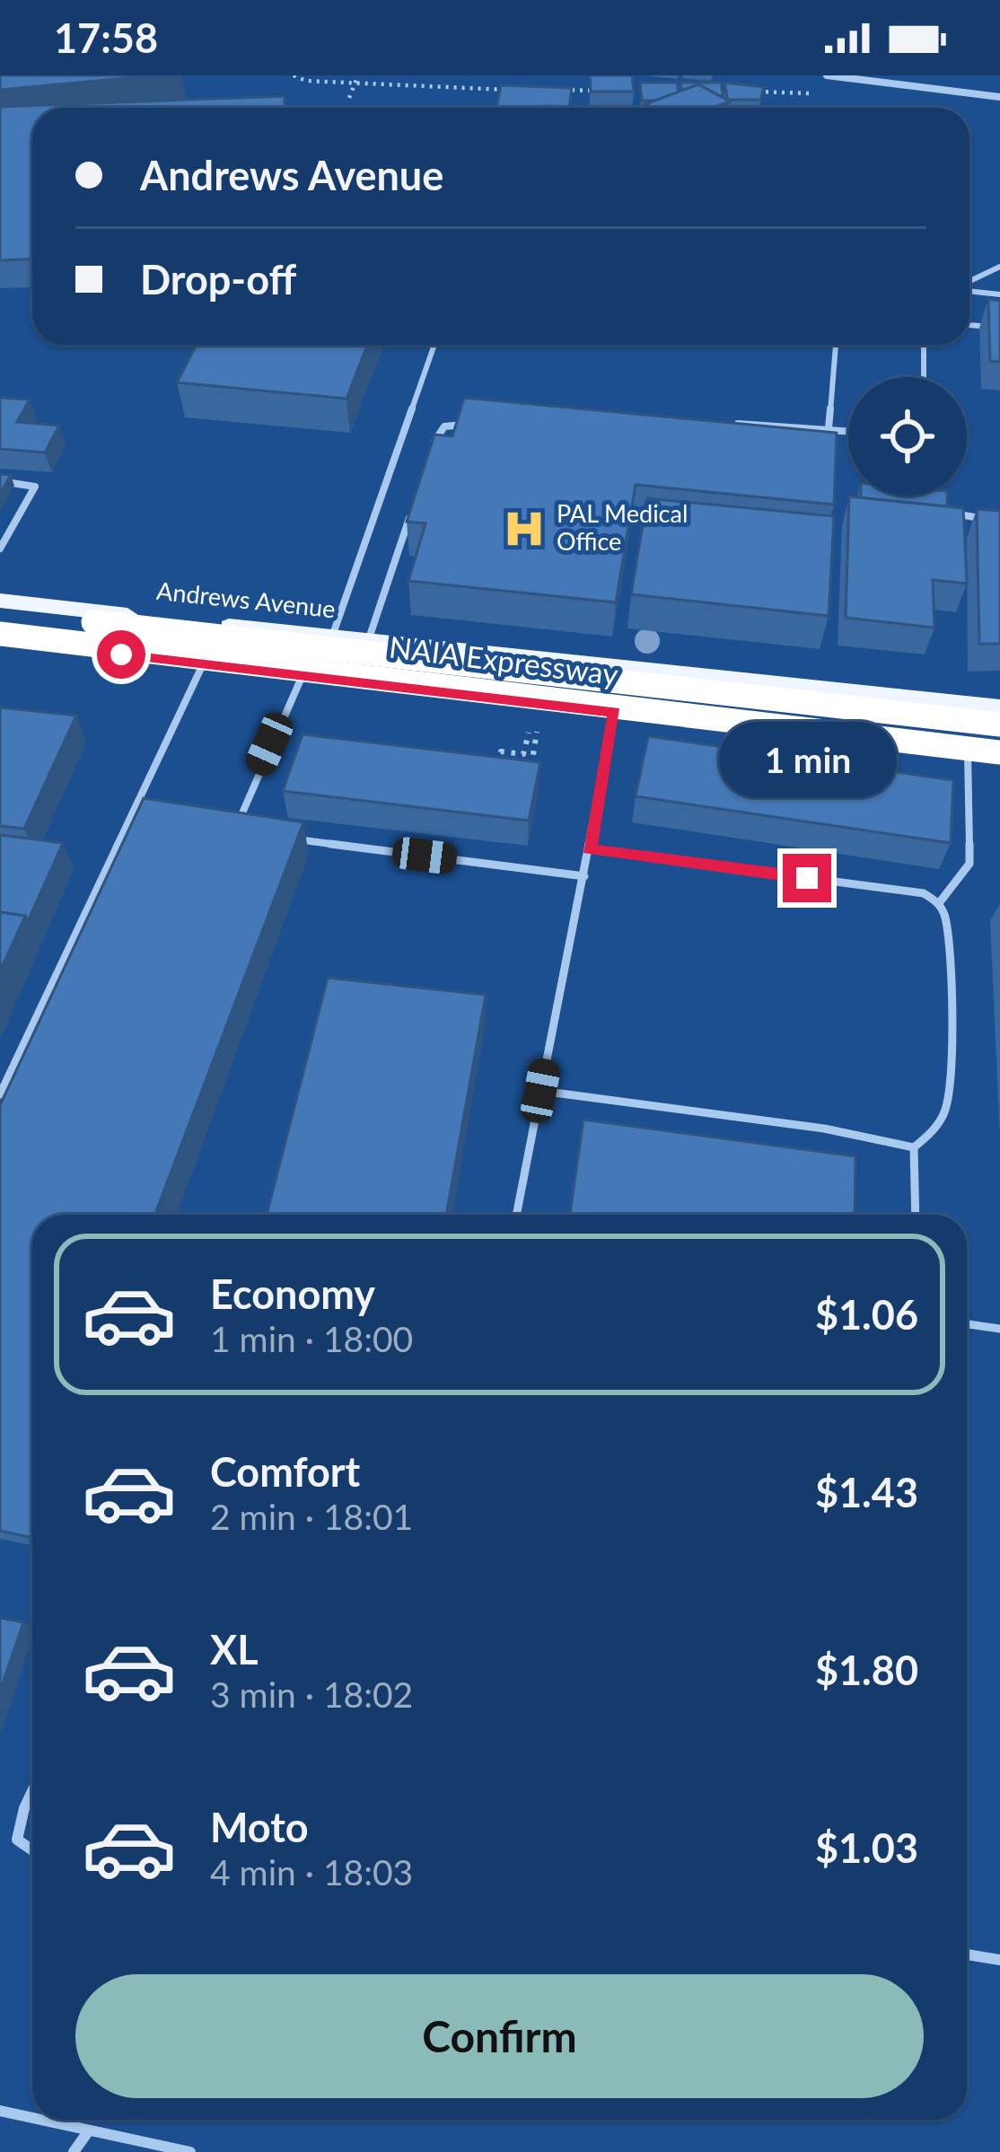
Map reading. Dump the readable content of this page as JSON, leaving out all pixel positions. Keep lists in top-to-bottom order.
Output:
{
  "streets": {
    "highway": ["NAIA Expressway"],
    "main road": ["Andrews Avenue"]
  },
  "places": {
    "hospital": ["PAL Medical Office"]
  },
  "page": {
    "status": "17:58",
    "banner": ["Andrews Avenue", "Drop-off"],
    "bubble": "1 min",
    "list": [
      {
        "name": "Economy",
        "note": "1 min · 18:00",
        "value": "$1.06"
      },
      {
        "name": "Comfort",
        "note": "2 min · 18:01",
        "value": "$1.43"
      },
      {
        "name": "XL",
        "note": "3 min · 18:02",
        "value": "$1.80"
      },
      {
        "name": "Moto",
        "note": "4 min · 18:03",
        "value": "$1.03"
      }
    ],
    "buttons": "Confirm"
  }
}
